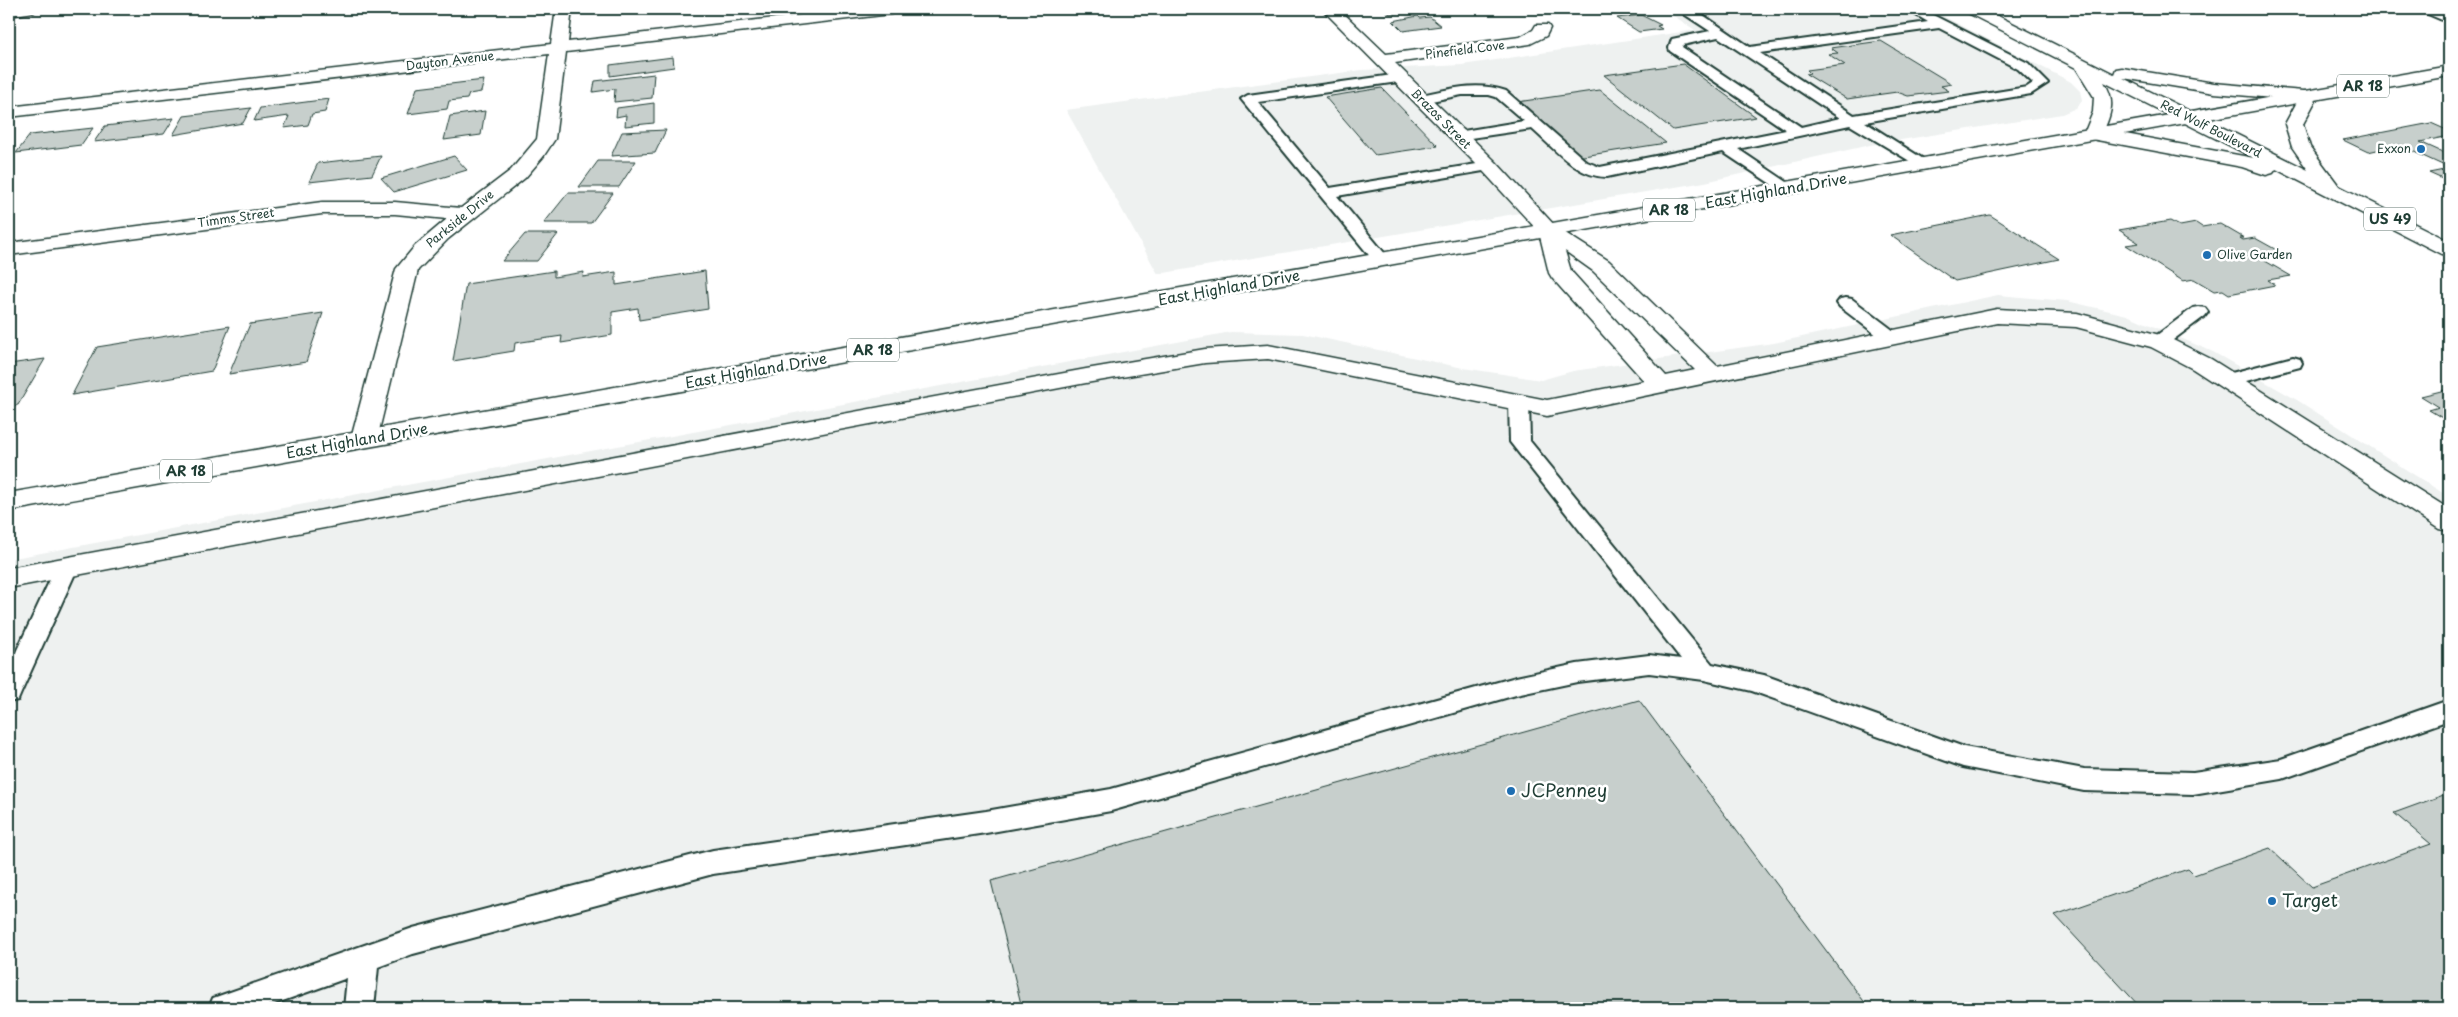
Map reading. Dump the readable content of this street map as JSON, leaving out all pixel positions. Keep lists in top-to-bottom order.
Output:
{
  "streets": {
    "main road": [
      "Pinefield Cove",
      "Dayton Avenue",
      "AR 18",
      "Brazos Street",
      "Red Wolf Boulevard",
      "East Highland Drive",
      "Timms Street",
      "Parkside Drive",
      "US 49"
    ]
  },
  "crossings": [
    ["Pinefield Cove", "Brazos Street"],
    ["Dayton Avenue", "Parkside Drive"],
    ["Brazos Street", "East Highland Drive"],
    ["Red Wolf Boulevard", "East Highland Drive"],
    ["East Highland Drive", "Parkside Drive"],
    ["Timms Street", "Parkside Drive"]
  ],
  "places": [
    "Exxon",
    "Olive Garden",
    "JCPenney",
    "Target"
  ]
}
